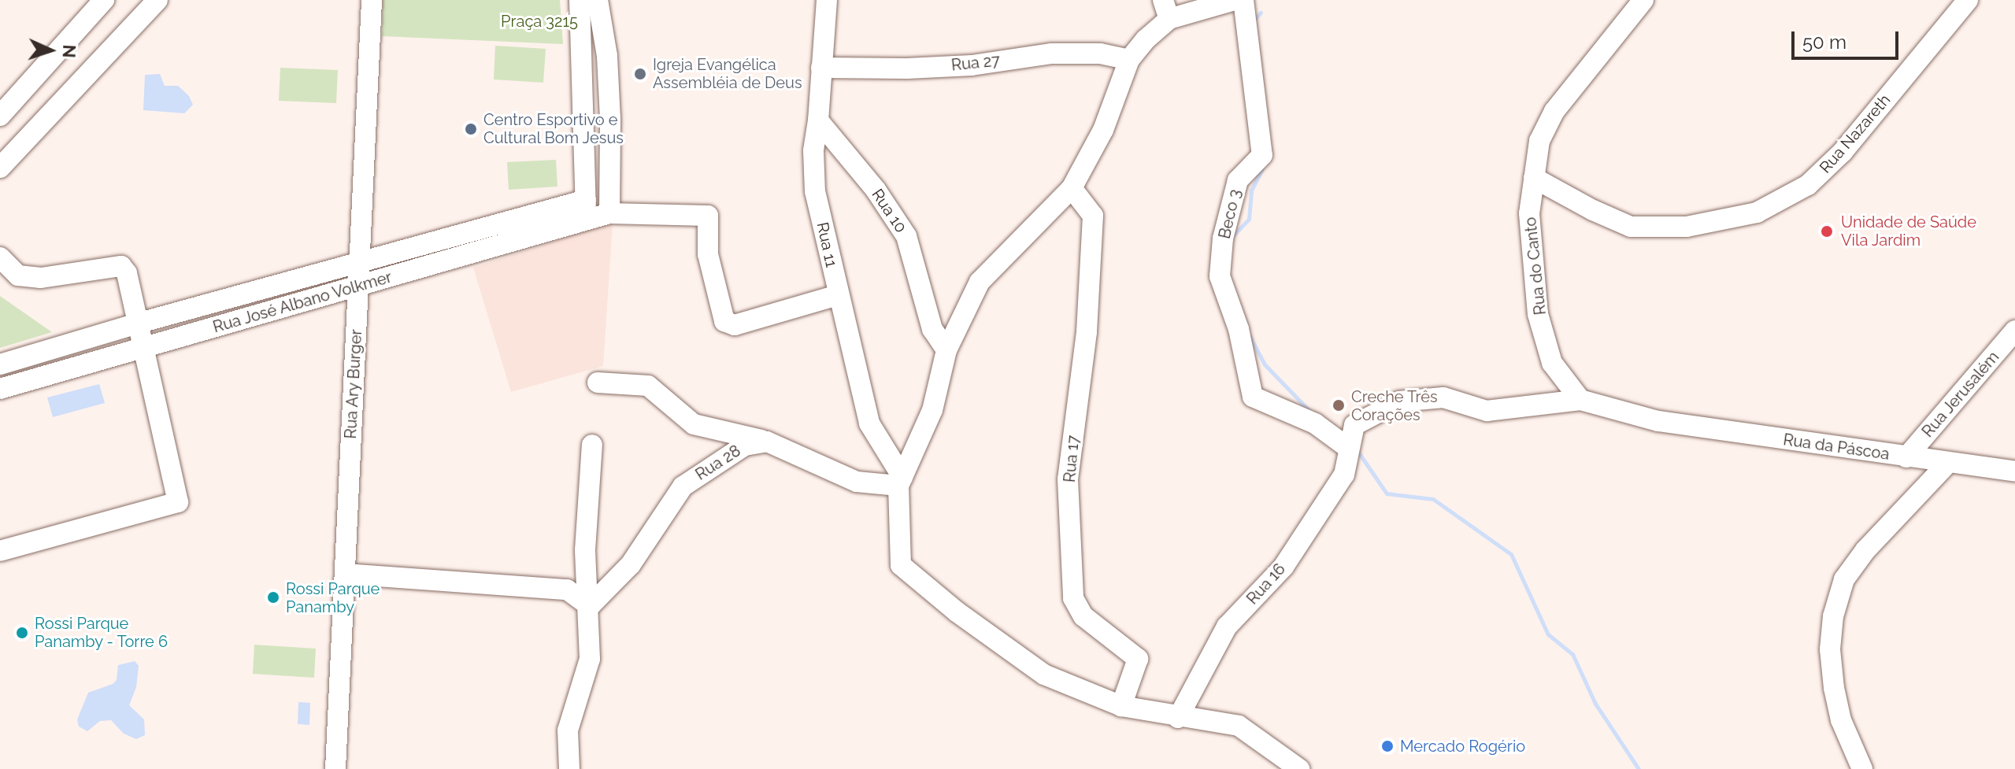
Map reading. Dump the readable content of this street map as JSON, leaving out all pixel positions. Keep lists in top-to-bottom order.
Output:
{
  "streets": {
    "street": [
      "Rua 27",
      "Rua Nazareth",
      "Rua 10",
      "Beco 3",
      "Rua 11",
      "Rua do Canto",
      "Rua José Albano Volkmer",
      "Rua Ary Burger",
      "Rua Jerusalém",
      "Rua da Páscoa",
      "Rua 17",
      "Rua 28",
      "Rua 16"
    ]
  },
  "crossings": [
    ["Rua 27", "Rua 11"],
    ["Rua Nazareth", "Rua do Canto"],
    ["Rua 10", "Rua 11"],
    ["Beco 3", "Rua 16"],
    ["Rua do Canto", "Rua da Páscoa"],
    ["Rua do Canto", "Rua 16"],
    ["Rua José Albano Volkmer", "Rua Ary Burger"],
    ["Rua Jerusalém", "Rua da Páscoa"],
    ["Rua da Páscoa", "Rua 16"]
  ],
  "parks": ["Praça 3215"],
  "places": [
    "Igreja Evangélica Assembléia de Deus",
    "Centro Esportivo e Cultural Bom Jesus",
    "Unidade de Saúde Vila Jardim",
    "Creche Três Corações",
    "Rossi Parque Panamby",
    "Rossi Parque Panamby - Torre 6",
    "Mercado Rogério"
  ],
  "scale_bar": "50 m",
  "north": "right"
}
